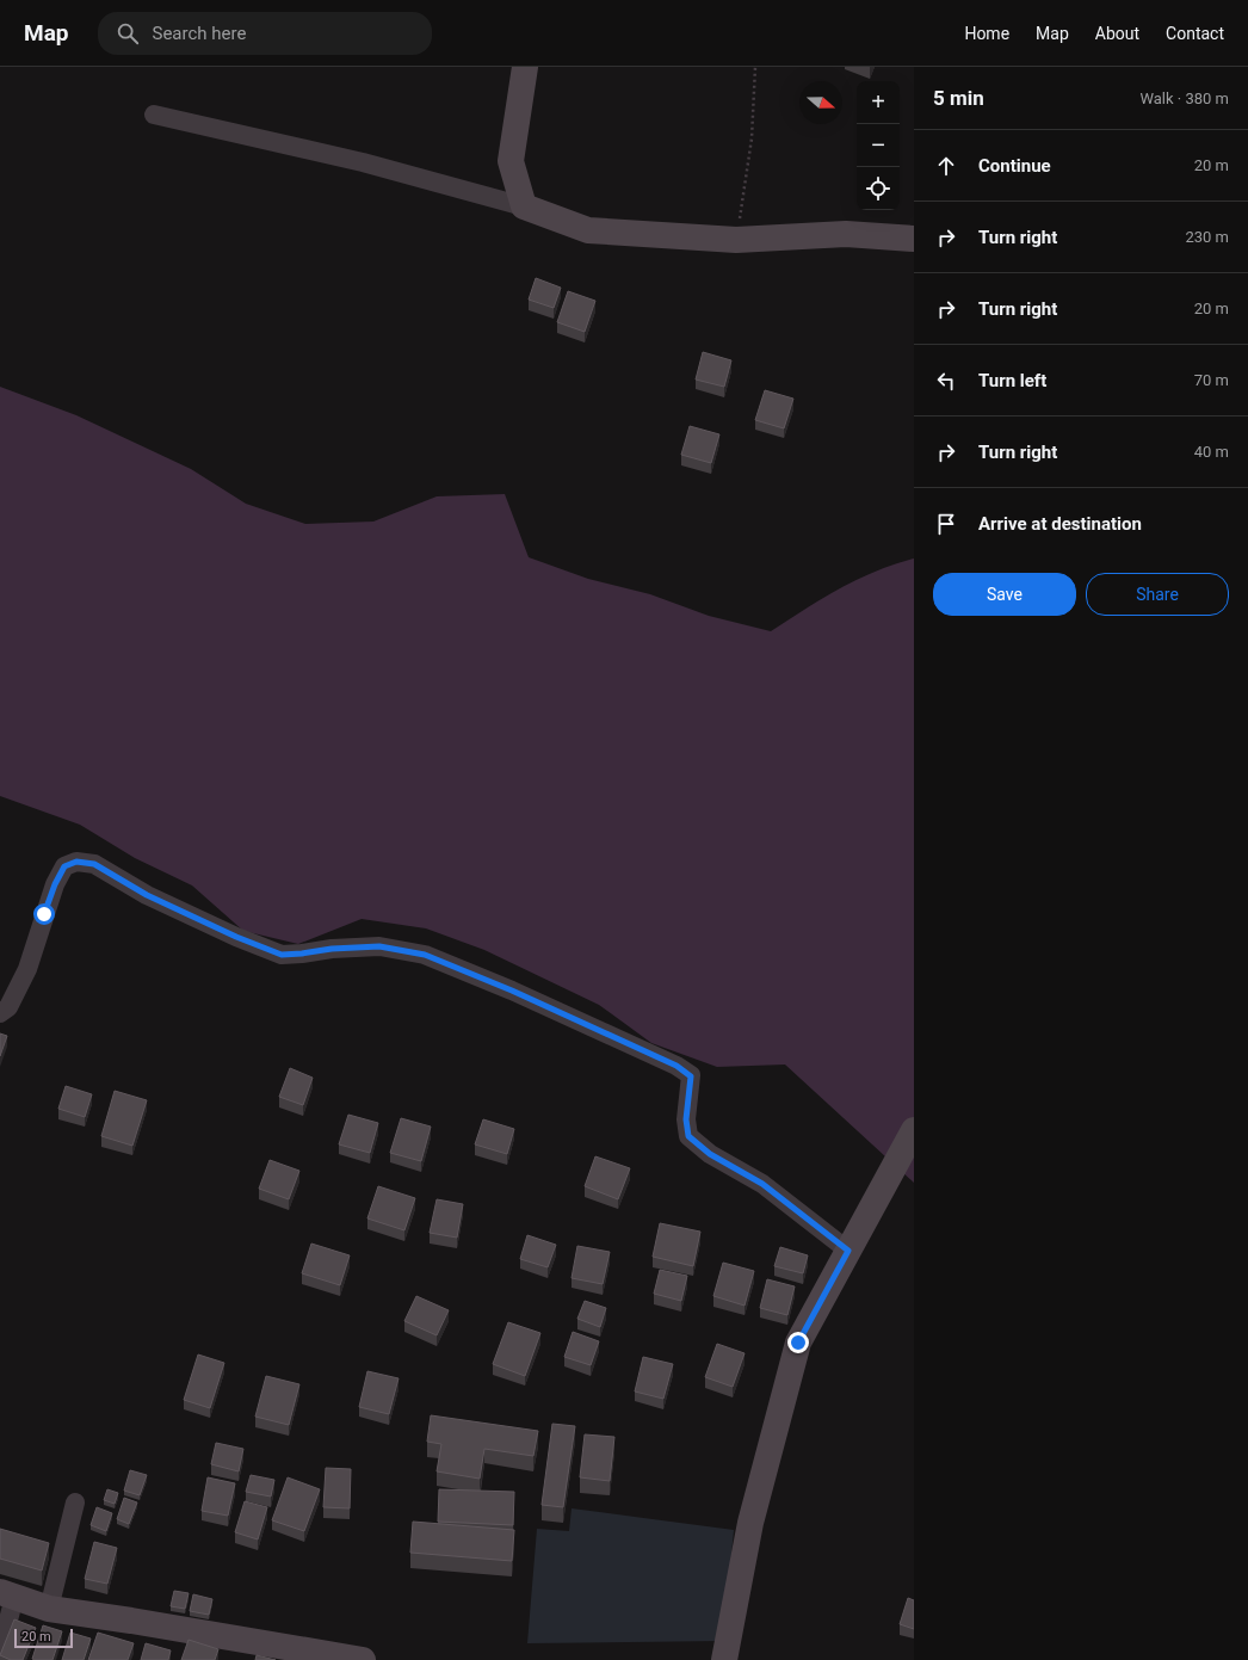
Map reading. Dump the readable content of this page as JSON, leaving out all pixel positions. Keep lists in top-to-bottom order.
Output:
{
  "scale_bar": "20 m",
  "north": "right",
  "page": {
    "header": "Map",
    "search": "Search here",
    "nav": [
      "Home",
      "Map",
      "About",
      "Contact"
    ],
    "heading": ["5 min", "Walk · 380 m"],
    "map_buttons": ["+", "−"],
    "list": [
      ["Continue", "20 m"],
      ["Turn right", "230 m"],
      ["Turn right", "20 m"],
      ["Turn left", "70 m"],
      ["Turn right", "40 m"],
      "Arrive at destination"
    ],
    "buttons": ["Save", "Share"],
    "scale": "20 m"
  }
}
